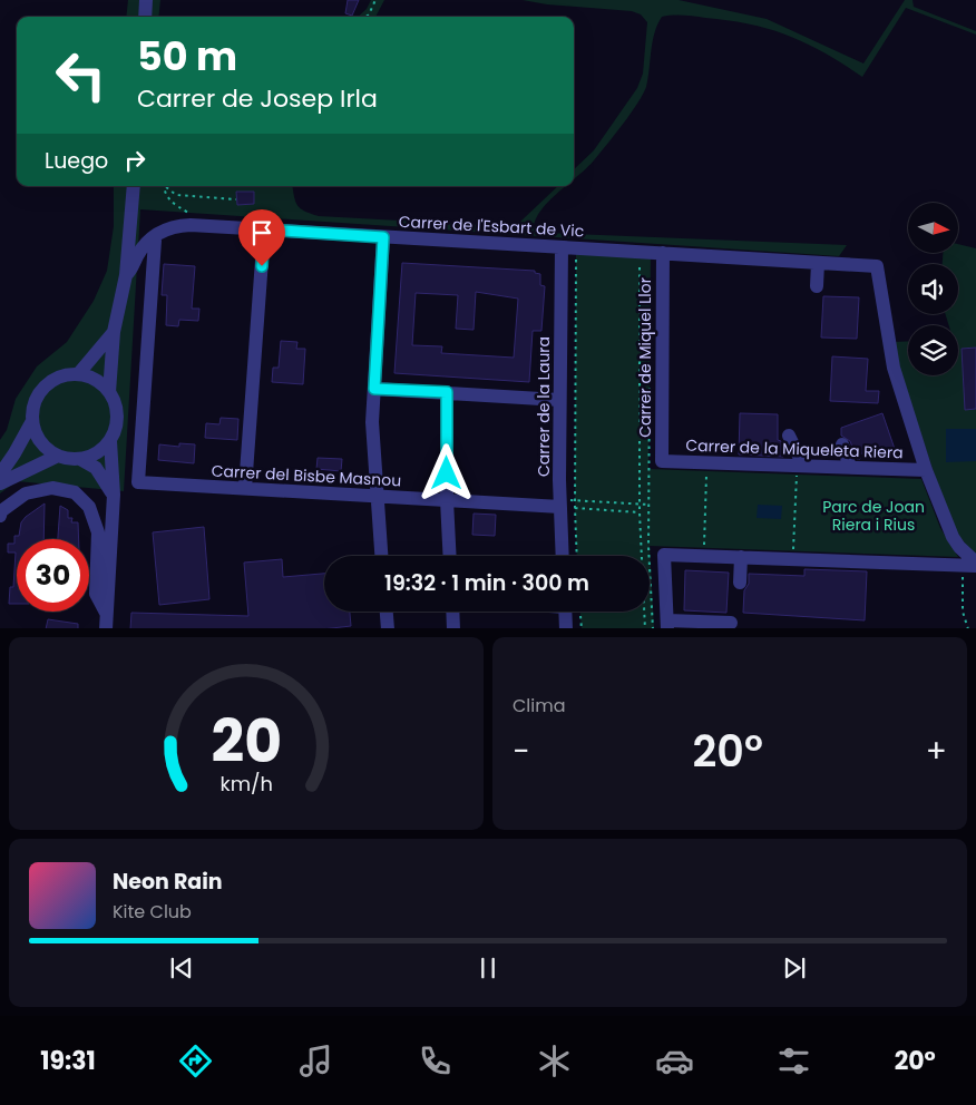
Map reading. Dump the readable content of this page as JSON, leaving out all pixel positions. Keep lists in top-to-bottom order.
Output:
{
  "streets": {
    "street": [
      "Carrer de l'Esbart de Vic",
      "Carrer de Miquel Llor",
      "Carrer de la Laura",
      "Carrer de la Miqueleta Riera",
      "Carrer del Bisbe Masnou"
    ]
  },
  "crossings": [
    ["Carrer de l'Esbart de Vic", "Carrer de Miquel Llor"],
    ["Carrer de l'Esbart de Vic", "Carrer de la Laura"],
    ["Carrer de l'Esbart de Vic", "Carrer de la Miqueleta Riera"],
    ["Carrer de Miquel Llor", "Carrer de la Miqueleta Riera"],
    ["Carrer de la Laura", "Carrer del Bisbe Masnou"]
  ],
  "parks": ["Parc de Joan Riera i Rius"],
  "north": "right",
  "page": {
    "turn": ["50 m", "Carrer de Josep Irla"],
    "then": "Luego",
    "limit": "30",
    "trip": "19:32 · 1 min · 300 m",
    "tile": "Clima",
    "heat": ["−", "20°", "+"],
    "song": ["Neon Rain", "Kite Club"],
    "tabs": ["19:31", "20°"],
    "gauge": ["20", "km/h"]
  }
}
